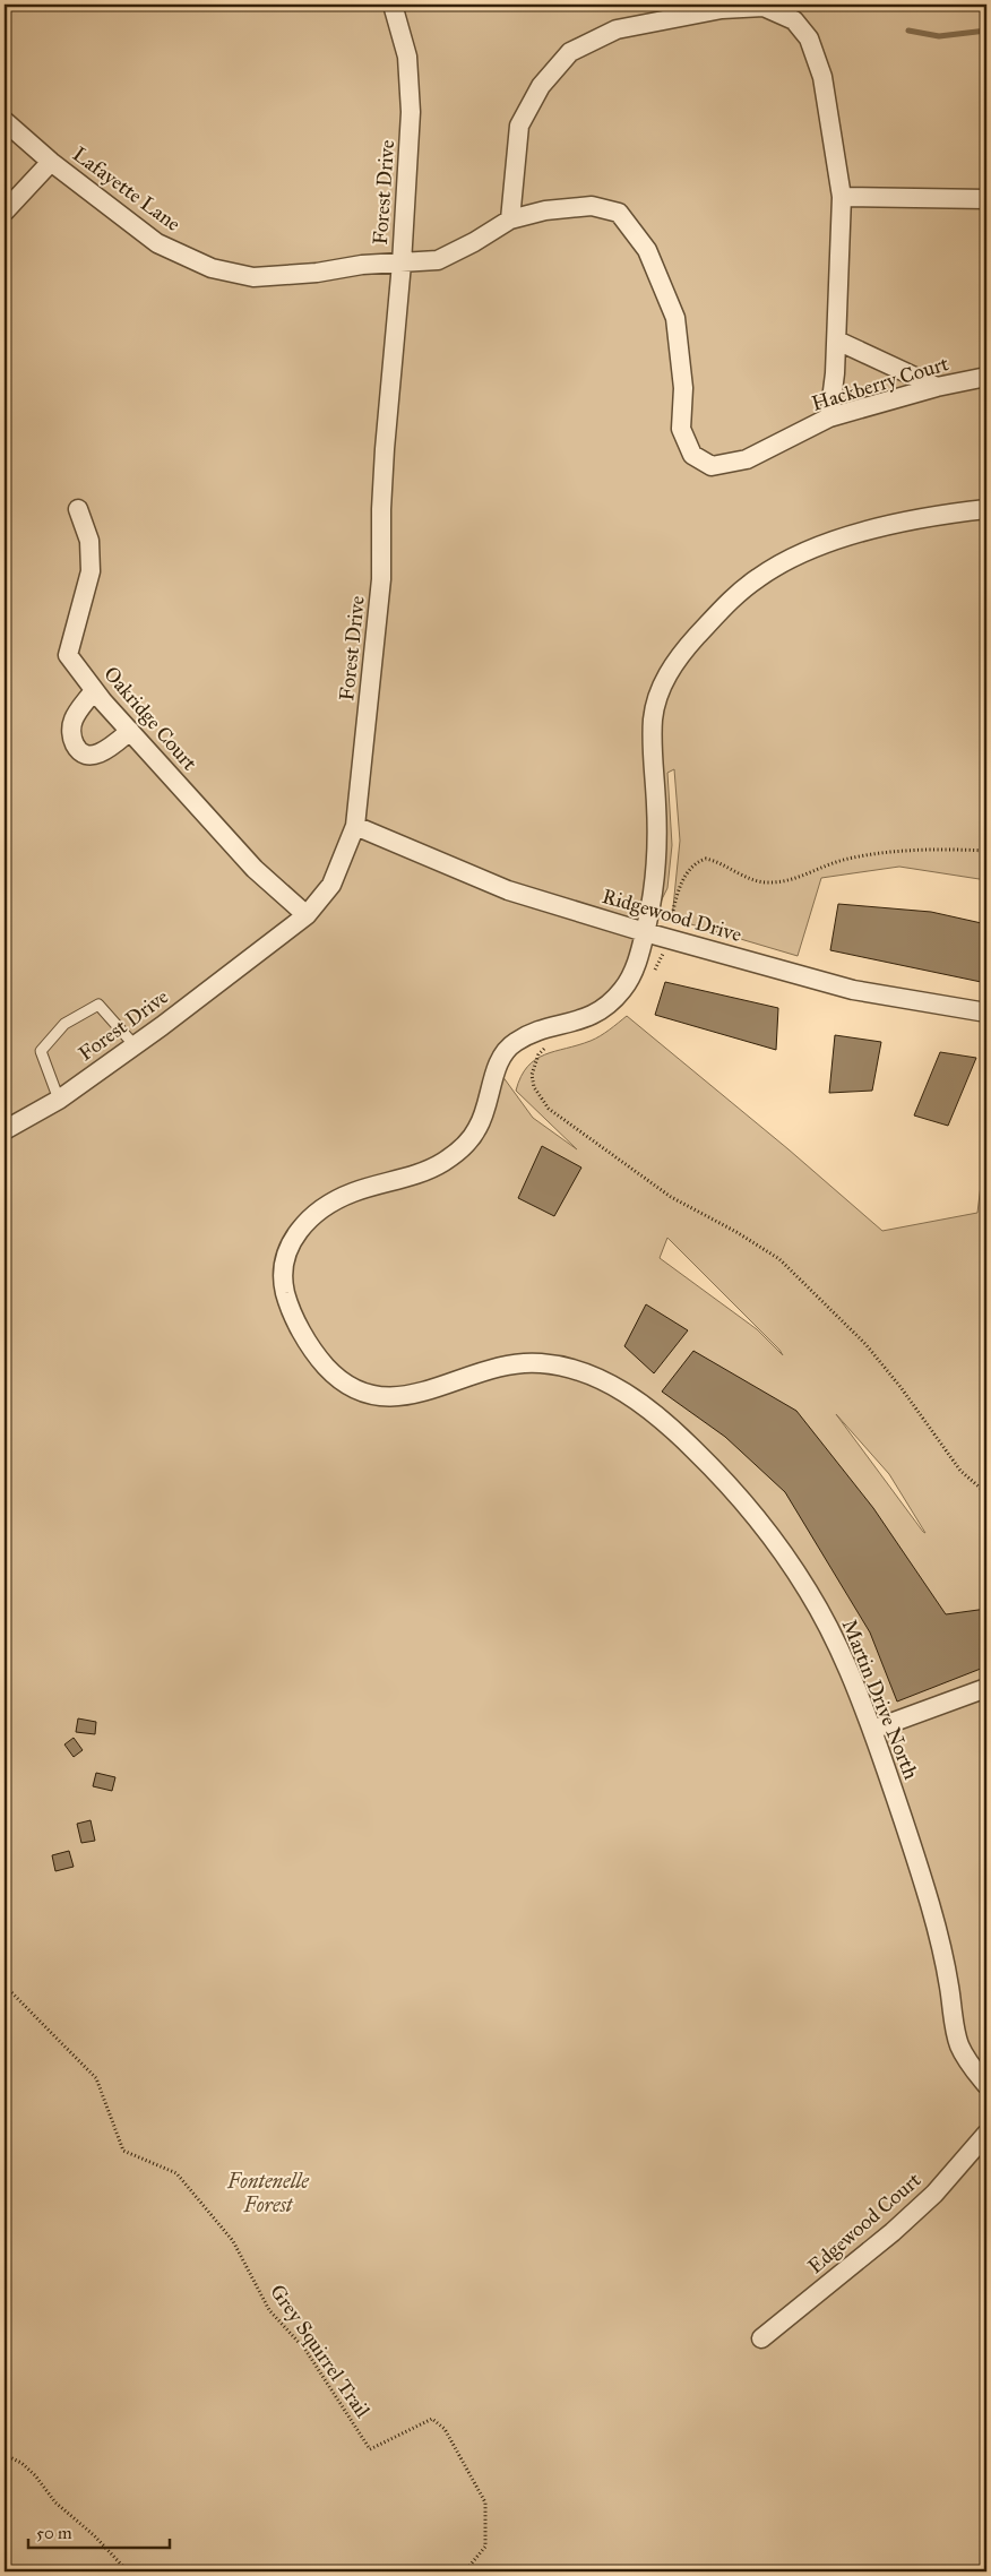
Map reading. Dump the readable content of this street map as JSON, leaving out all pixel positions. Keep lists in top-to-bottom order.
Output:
{
  "streets": {
    "street": [
      "Lafayette Lane",
      "Forest Drive",
      "Hackberry Court",
      "Oakridge Court",
      "Ridgewood Drive",
      "Martin Drive North",
      "Edgewood Court"
    ],
    "path": ["Grey Squirrel Trail"]
  },
  "crossings": [
    ["Lafayette Lane", "Forest Drive"],
    ["Lafayette Lane", "Hackberry Court"],
    ["Forest Drive", "Hackberry Court"],
    ["Forest Drive", "Oakridge Court"],
    ["Forest Drive", "Ridgewood Drive"],
    ["Ridgewood Drive", "Martin Drive North"]
  ],
  "parks": ["Fontenelle Forest"],
  "scale_bar": "50 m"
}
